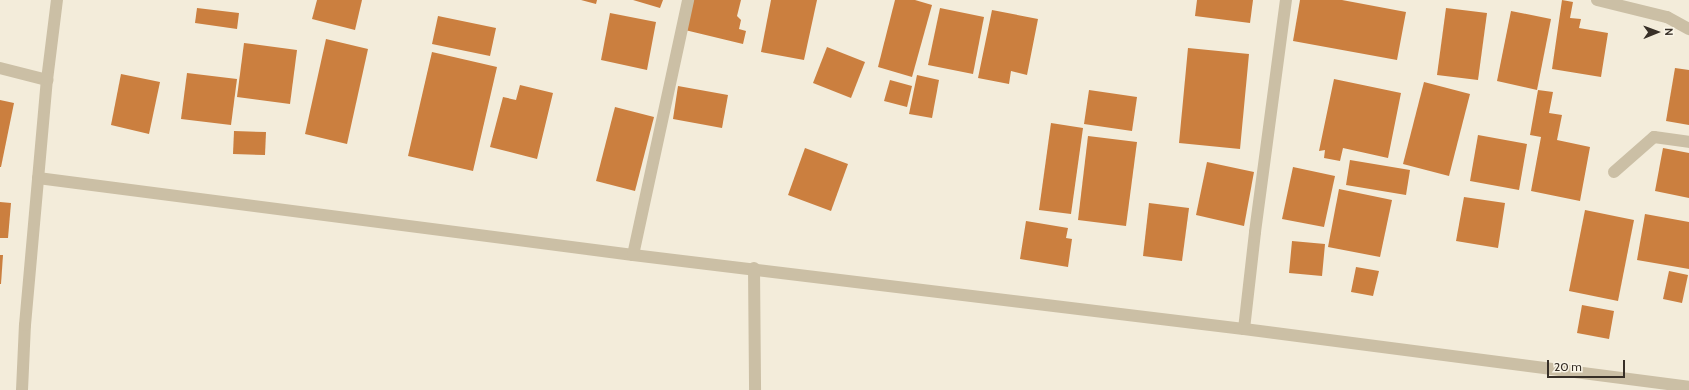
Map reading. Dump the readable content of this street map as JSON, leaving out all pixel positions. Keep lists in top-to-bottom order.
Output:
{
  "scale_bar": "20 m",
  "north": "right"
}
